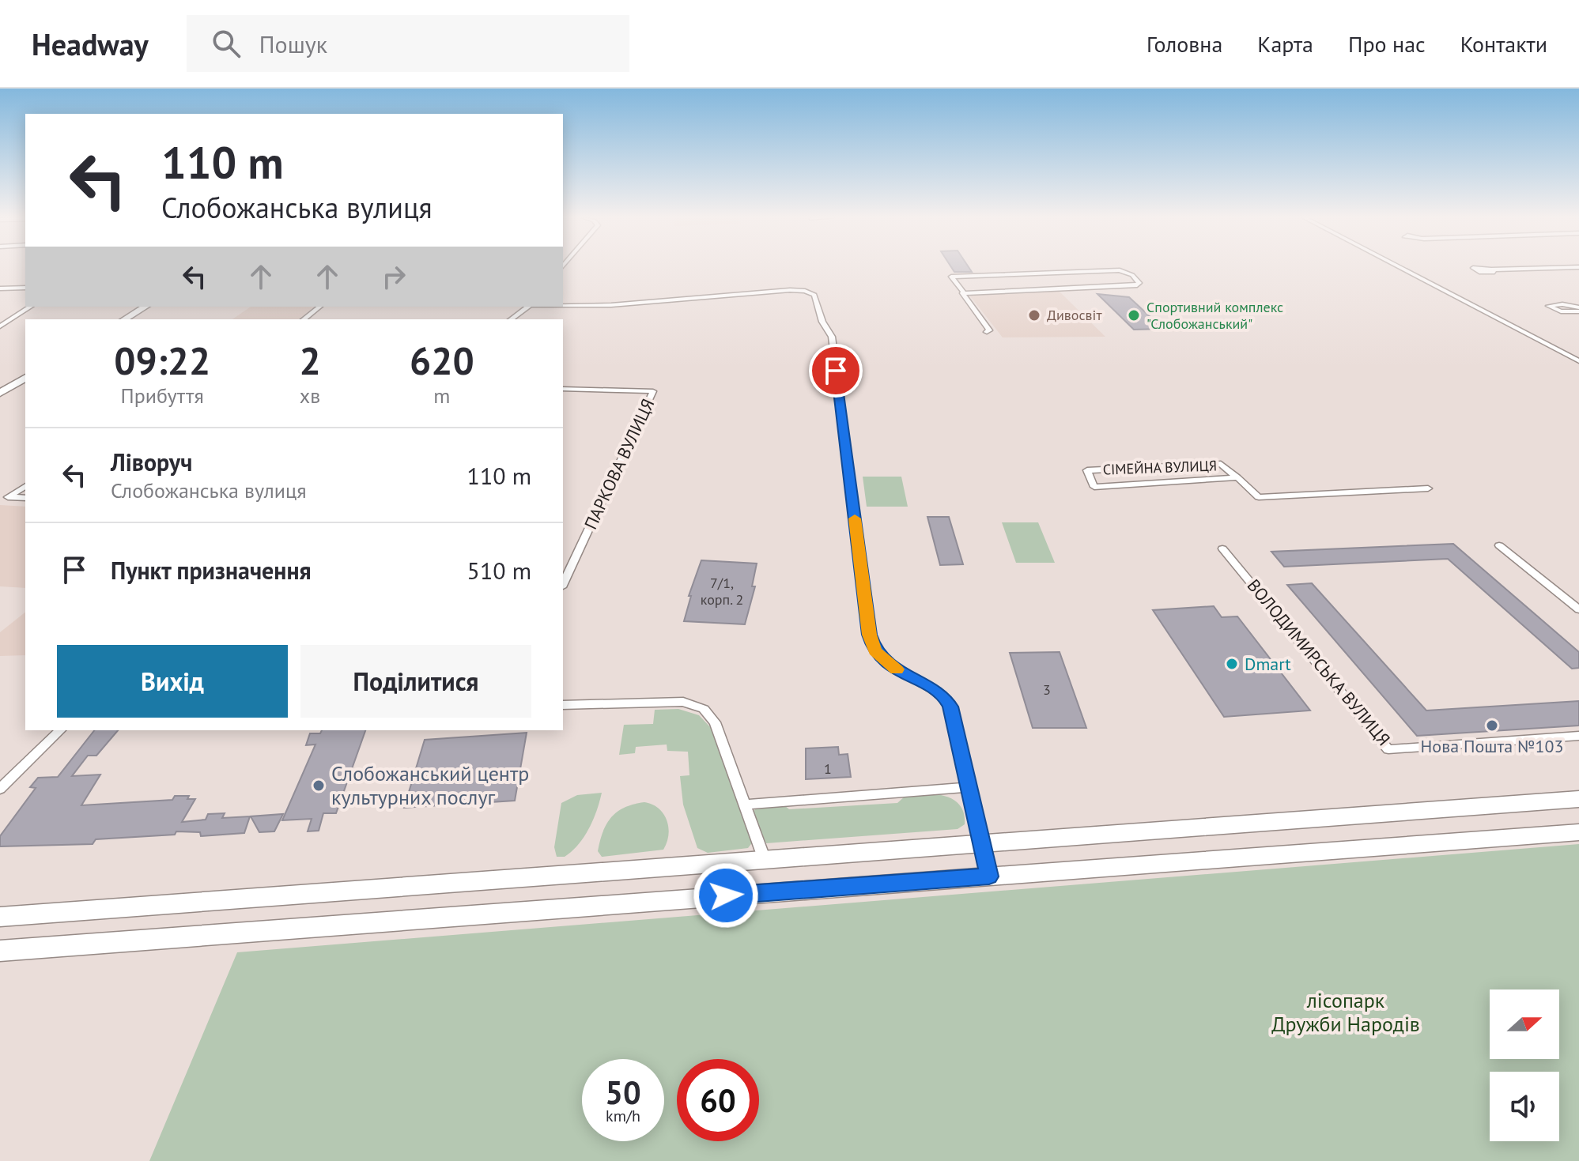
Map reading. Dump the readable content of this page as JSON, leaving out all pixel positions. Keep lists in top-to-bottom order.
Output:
{
  "streets": {
    "street": ["ПАРКОВА ВУЛИЦЯ", "СІМЕЙНА ВУЛИЦЯ", "ВОЛОДИМИРСЬКА ВУЛИЦЯ"]
  },
  "parks": ["лісопарк Дружби Народів"],
  "places": [
    "Дивосвіт",
    "Спортивний комплекс \"Слобожанський\"",
    "Dmart",
    "Нова Пошта №103",
    "Слобожанський центр культурних послуг"
  ],
  "house_numbers": ["7/1, корп. 2", "3", "1"],
  "north": "right",
  "page": {
    "header": "Headway",
    "search": "Пошук",
    "nav": [
      "Головна",
      "Карта",
      "Про нас",
      "Контакти"
    ],
    "turn": ["110 m", "Слобожанська вулиця"],
    "eta": [
      "09:22",
      "Прибуття",
      "2",
      "хв",
      "620",
      "m"
    ],
    "list": [
      {
        "name": "Ліворуч",
        "note": "Слобожанська вулиця",
        "value": "110 m"
      },
      {
        "name": "Пункт призначення",
        "value": "510 m"
      }
    ],
    "buttons": ["Вихід", "Поділитися"],
    "speed": "50 km/h",
    "limit": "60"
  }
}
